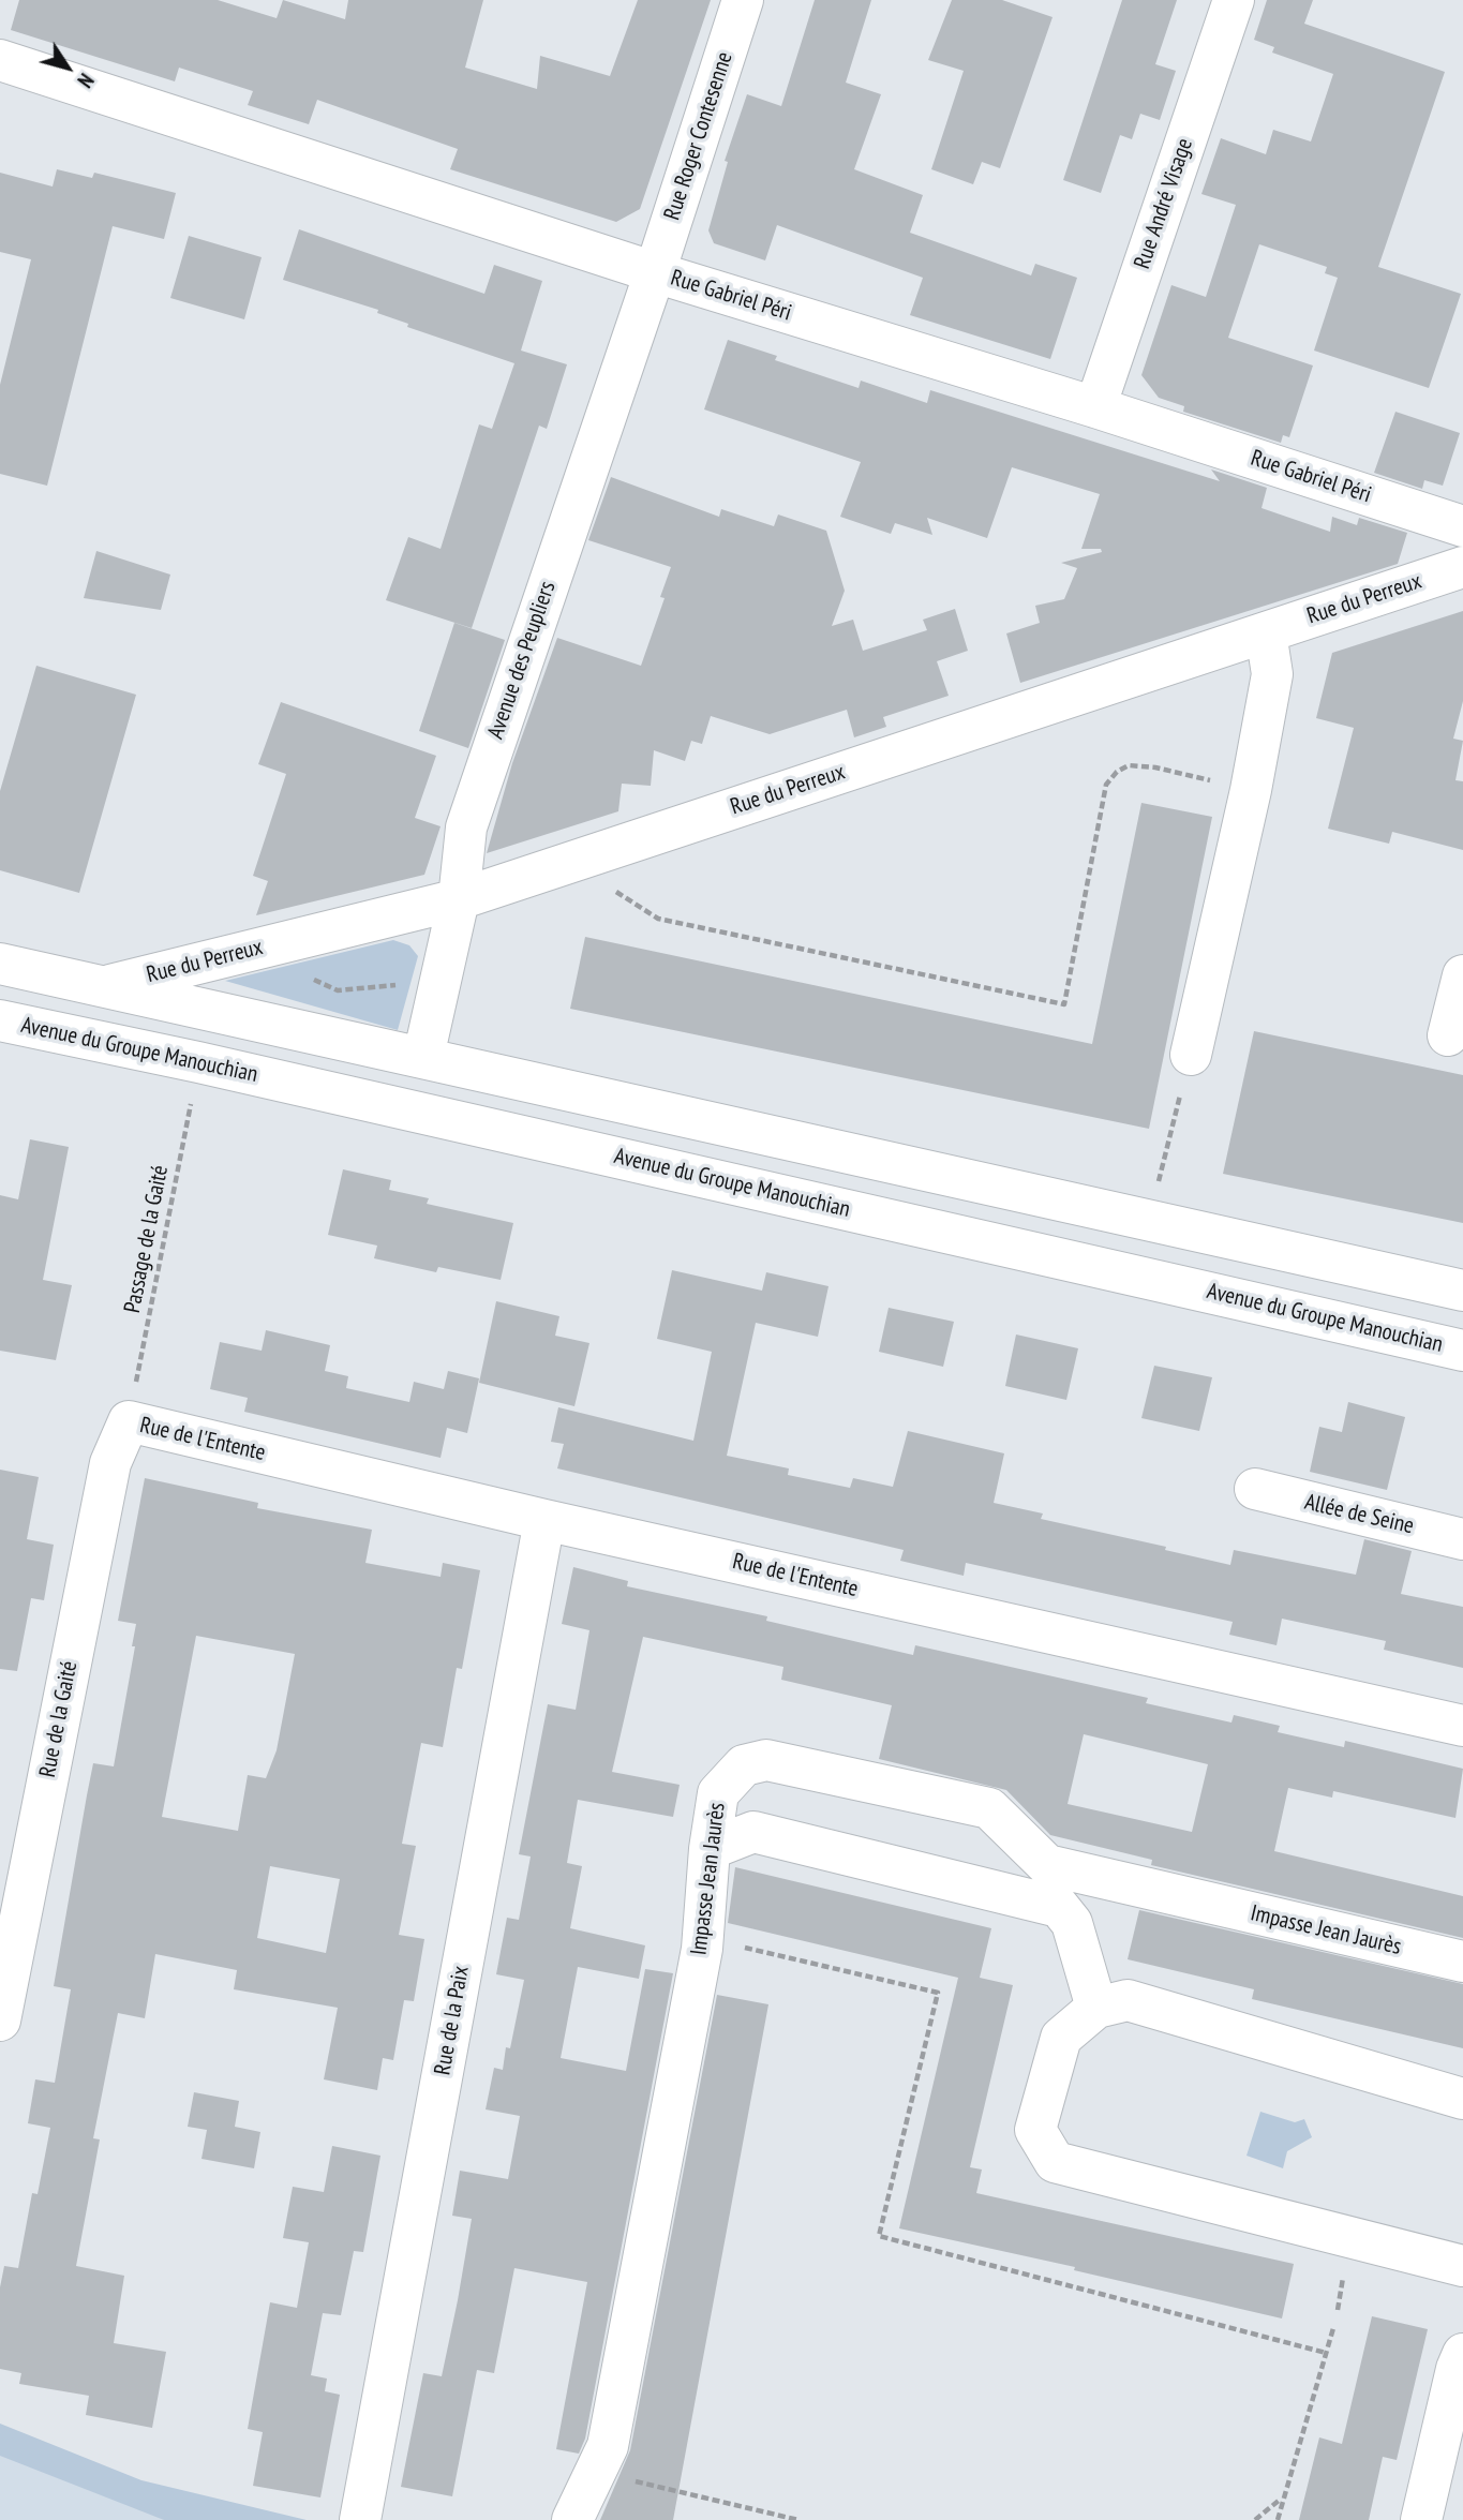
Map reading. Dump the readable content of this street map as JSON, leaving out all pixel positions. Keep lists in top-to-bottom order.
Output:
{
  "streets": {
    "street": [
      "Rue Roger Contesenne",
      "Rue André Visage",
      "Rue Gabriel Péri",
      "Rue du Perreux",
      "Avenue des Peupliers",
      "Avenue du Groupe Manouchian",
      "Rue de l'Entente",
      "Allée de Seine",
      "Rue de la Gaité",
      "Impasse Jean Jaurès",
      "Rue de la Paix"
    ],
    "path": ["Passage de la Gaité"]
  },
  "crossings": [
    ["Rue Roger Contesenne", "Rue Gabriel Péri"],
    ["Rue Roger Contesenne", "Avenue des Peupliers"],
    ["Rue André Visage", "Rue Gabriel Péri"],
    ["Rue Gabriel Péri", "Avenue des Peupliers"],
    ["Rue du Perreux", "Avenue des Peupliers"],
    ["Avenue du Groupe Manouchian", "Passage de la Gaité"],
    ["Passage de la Gaité", "Rue de l'Entente"],
    ["Passage de la Gaité", "Rue de la Gaité"],
    ["Rue de l'Entente", "Rue de la Gaité"],
    ["Rue de l'Entente", "Rue de la Paix"]
  ],
  "north": "bottom right"
}
